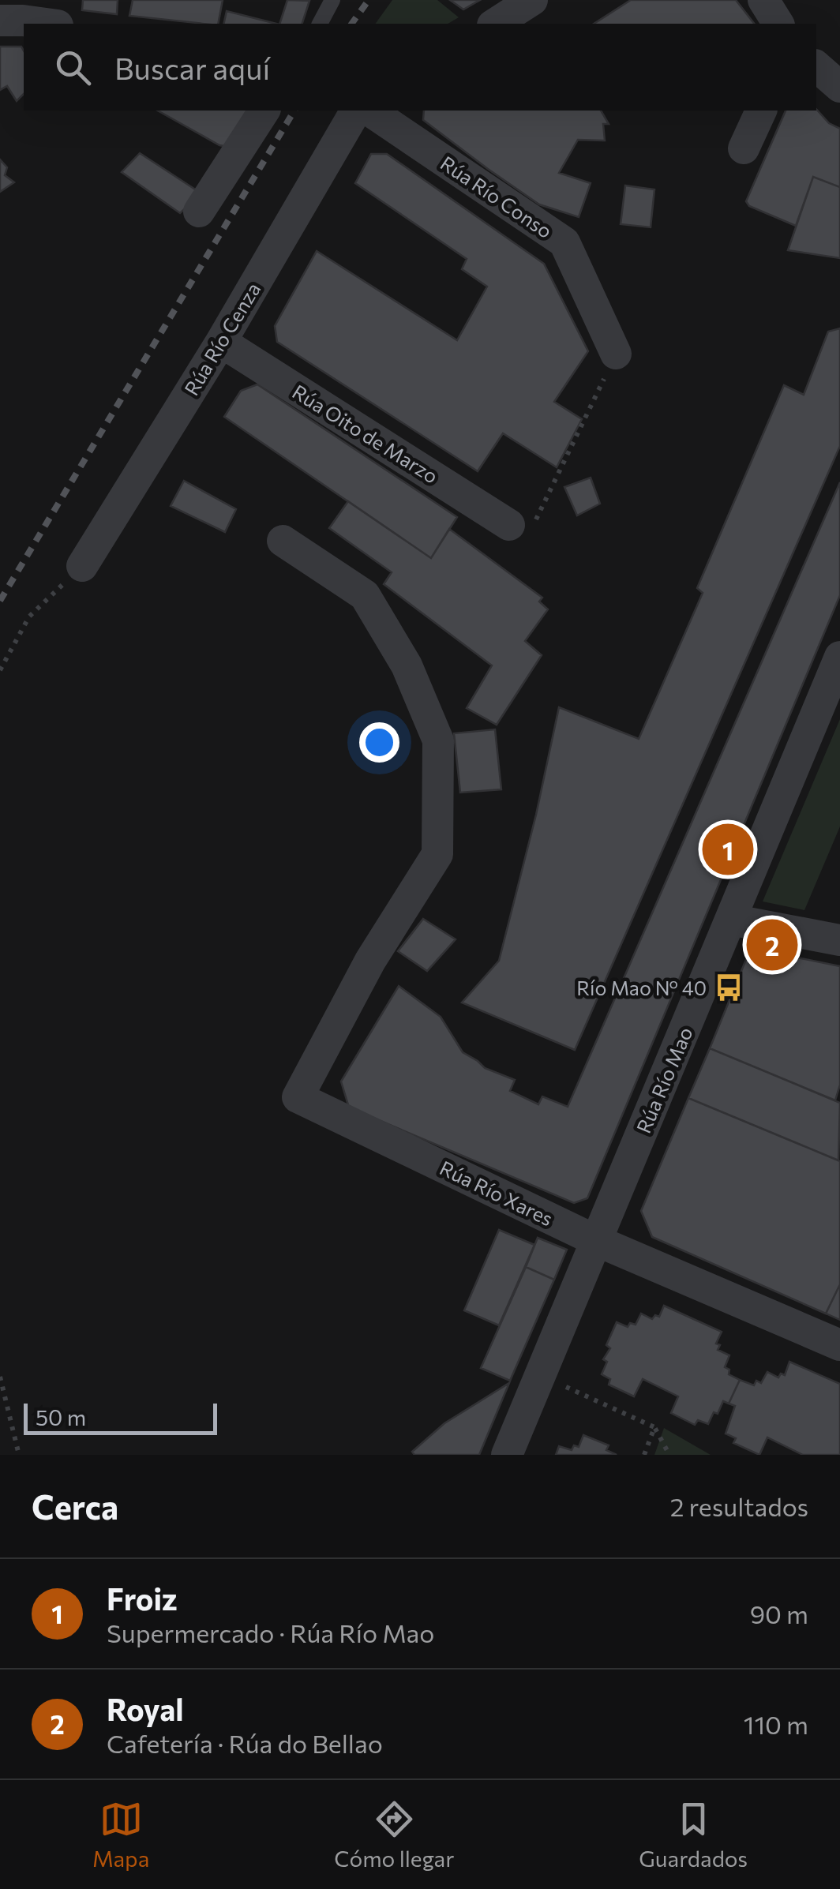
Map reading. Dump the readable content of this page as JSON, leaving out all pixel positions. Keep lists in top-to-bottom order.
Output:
{
  "streets": {
    "street": [
      "Rúa Río Conso",
      "Rúa Río Cenza",
      "Rúa Oito de Marzo",
      "Rúa Río Mao",
      "Rúa Río Xares"
    ]
  },
  "crossings": [
    ["Rúa Río Cenza", "Rúa Oito de Marzo"],
    ["Rúa Río Mao", "Rúa Río Xares"]
  ],
  "places": {
    "bus stop": ["Río Mao Nº 40"]
  },
  "scale_bar": "50 m",
  "page": {
    "search": "Buscar aquí",
    "pins": ["1", "2"],
    "scale": "50 m",
    "heading": ["Cerca", "2 resultados"],
    "list": [
      {
        "mark": "1",
        "name": "Froiz",
        "note": "Supermercado · Rúa Río Mao",
        "value": "90 m"
      },
      {
        "mark": "2",
        "name": "Royal",
        "note": "Cafetería · Rúa do Bellao",
        "value": "110 m"
      }
    ],
    "nav": ["Mapa", "Cómo llegar", "Guardados"]
  }
}
